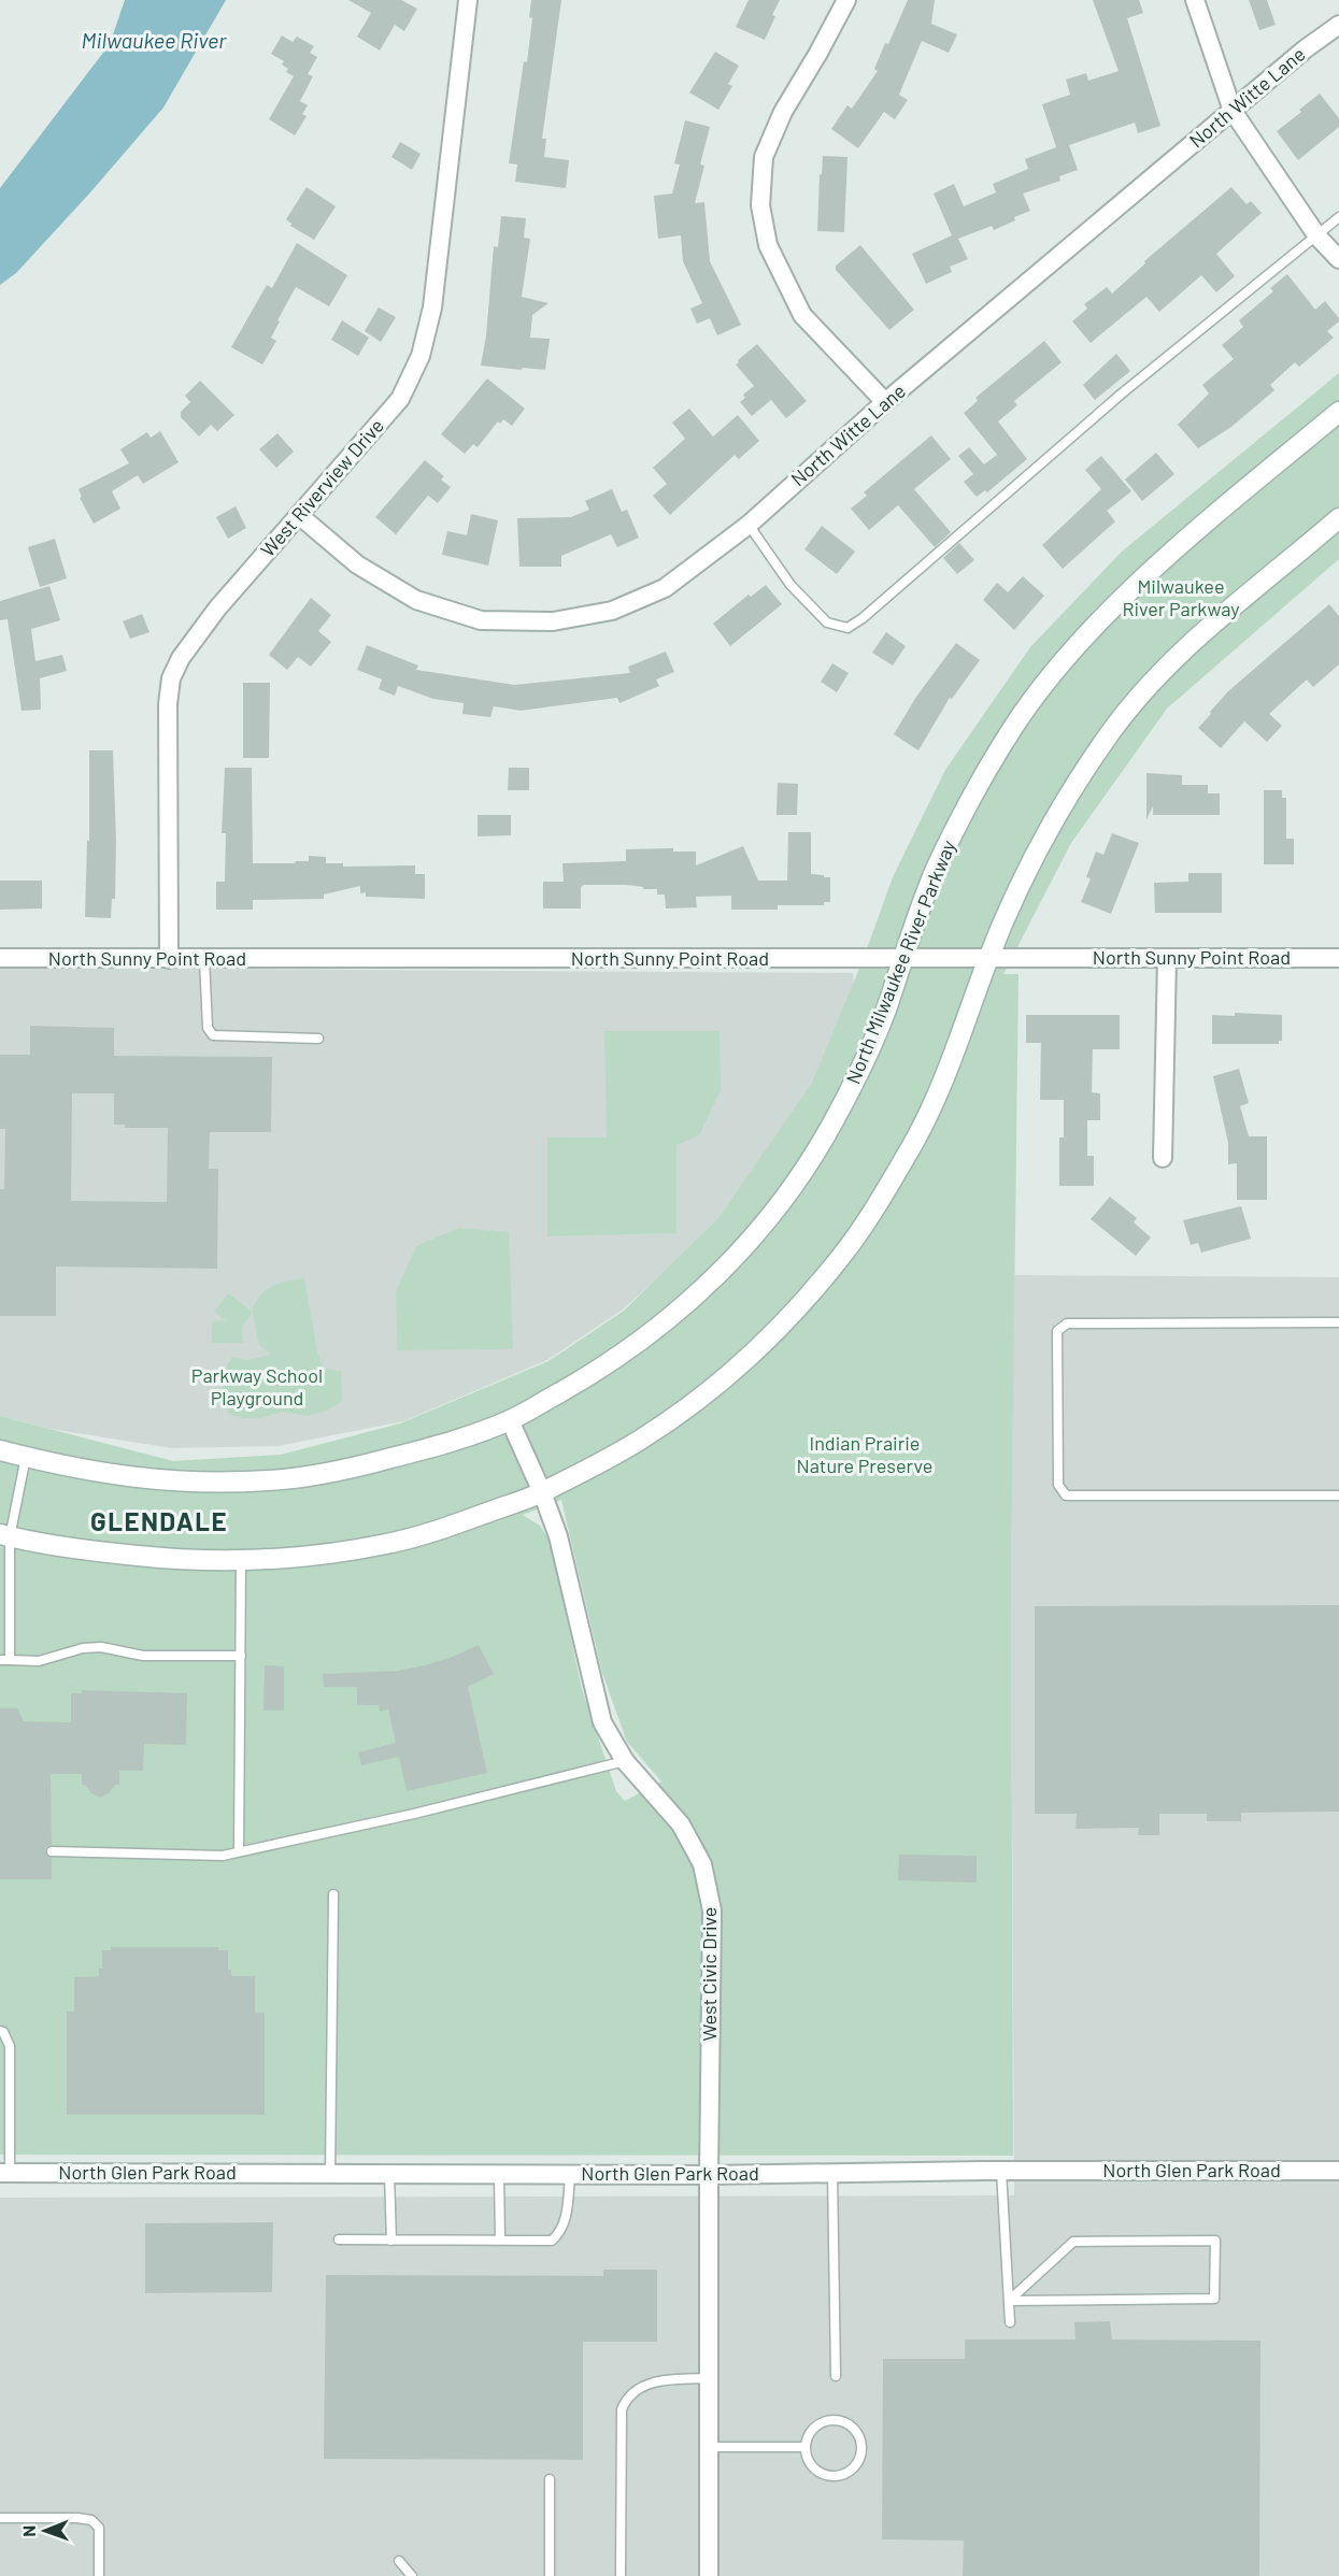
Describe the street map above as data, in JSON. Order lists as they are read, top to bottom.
{
  "streets": {
    "street": [
      "North Witte Lane",
      "West Riverview Drive",
      "North Sunny Point Road",
      "North Milwaukee River Parkway",
      "West Civic Drive",
      "North Glen Park Road"
    ]
  },
  "crossings": [
    ["North Witte Lane", "West Riverview Drive"],
    ["West Riverview Drive", "North Sunny Point Road"],
    ["North Sunny Point Road", "North Milwaukee River Parkway"],
    ["North Milwaukee River Parkway", "West Civic Drive"],
    ["West Civic Drive", "North Glen Park Road"]
  ],
  "districts": ["GLENDALE"],
  "water": ["Milwaukee River"],
  "parks": ["Milwaukee River Parkway", "Parkway School Playground", "Indian Prairie Nature Preserve"],
  "north": "left"
}
